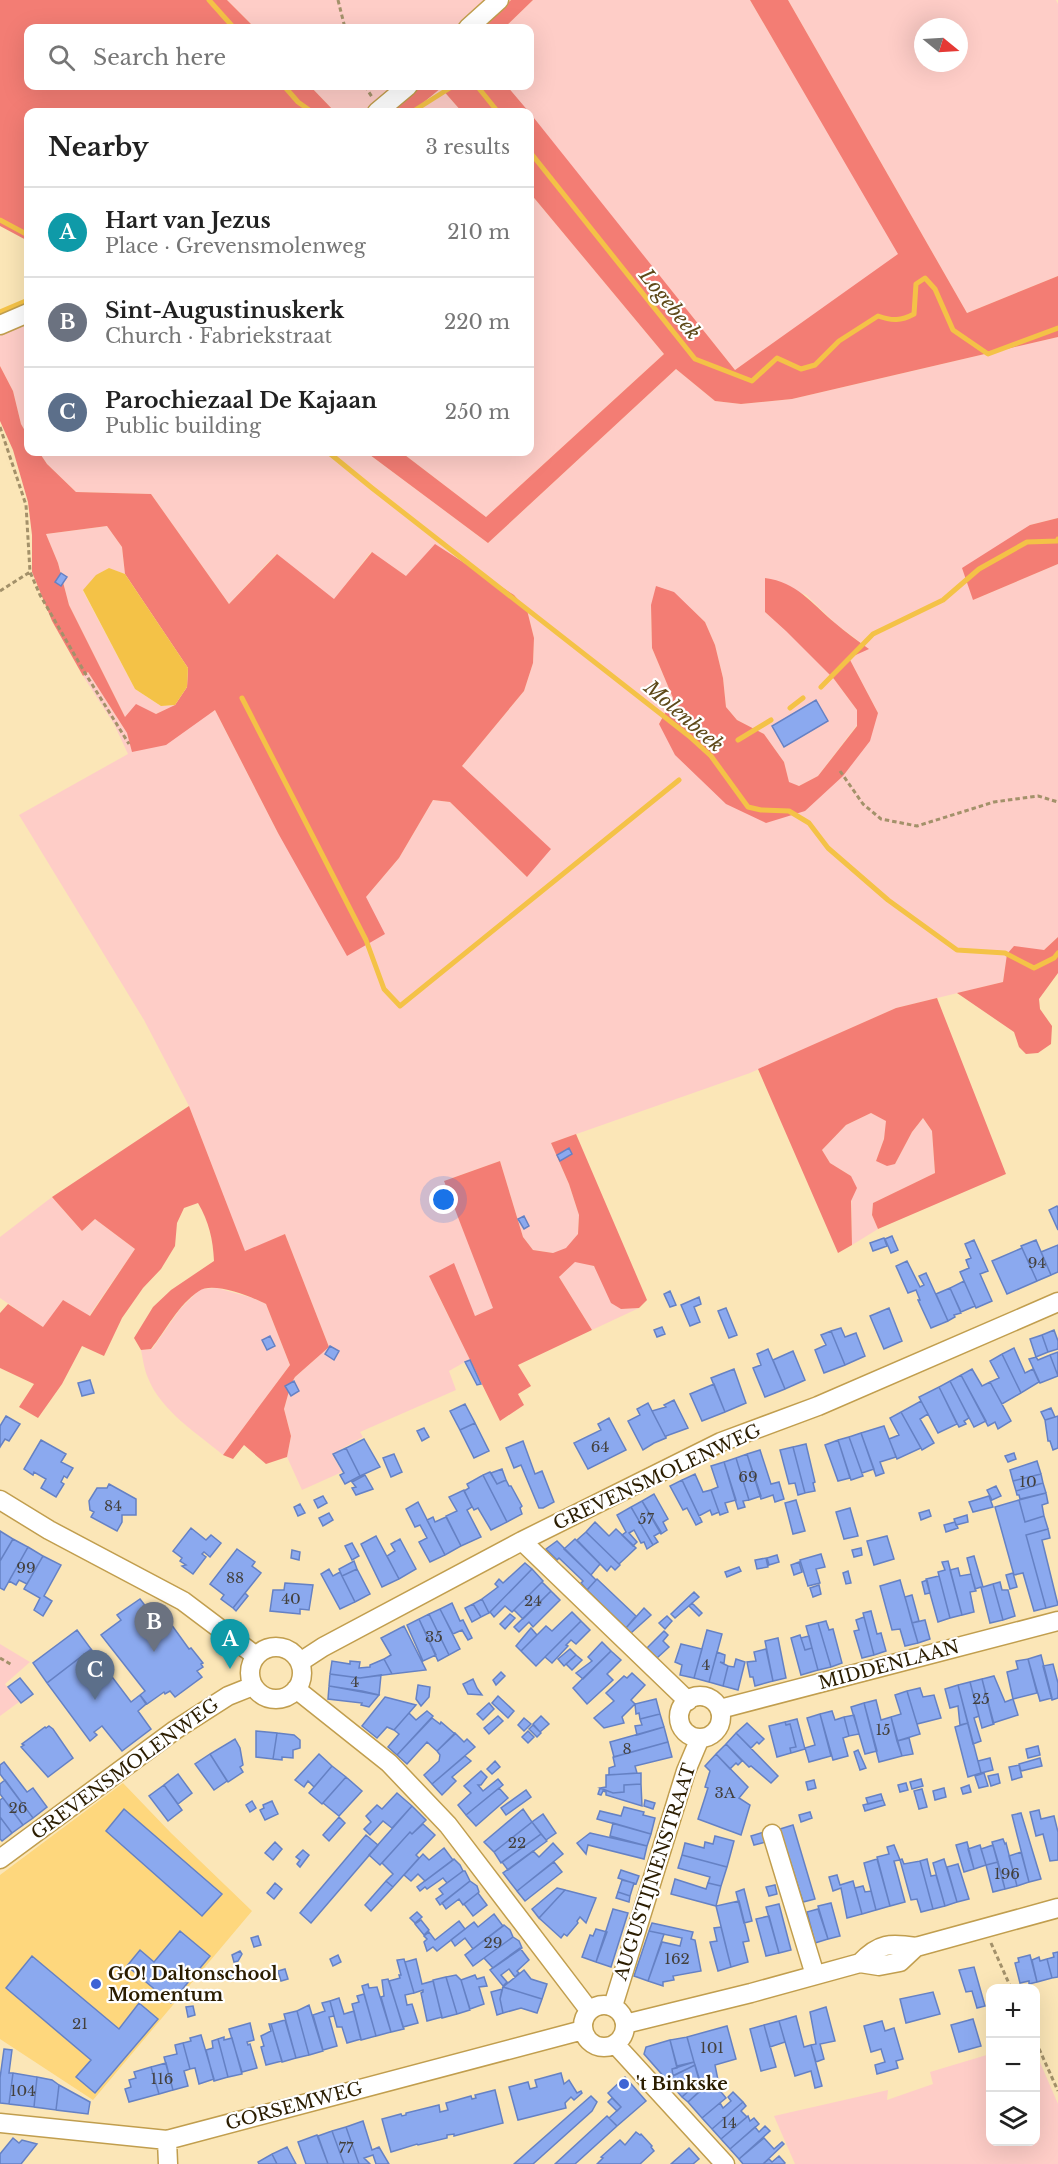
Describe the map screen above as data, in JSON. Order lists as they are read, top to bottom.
{
  "streets": {
    "street": [
      "GREVENSMOLENWEG",
      "MIDDENLAAN",
      "AUGUSTIJNENSTRAAT",
      "GORSEMWEG"
    ]
  },
  "crossings": [
    ["MIDDENLAAN", "AUGUSTIJNENSTRAAT"],
    ["AUGUSTIJNENSTRAAT", "GORSEMWEG"]
  ],
  "water": ["Logebeek", "Molenbeek"],
  "places": ["GO! Daltonschool Momentum", "'t Binkske"],
  "house_numbers": [
    "94",
    "64",
    "69",
    "10",
    "84",
    "57",
    "99",
    "88",
    "40",
    "24",
    "35",
    "4",
    "4",
    "25",
    "15",
    "8",
    "3A",
    "26",
    "22",
    "196",
    "29",
    "162",
    "21",
    "101",
    "116",
    "104",
    "14",
    "77"
  ],
  "north": "right",
  "page": {
    "search": "Search here",
    "heading": ["Nearby", "3 results"],
    "list": [
      {
        "mark": "A",
        "name": "Hart van Jezus",
        "note": "Place · Grevensmolenweg",
        "value": "210 m"
      },
      {
        "mark": "B",
        "name": "Sint-Augustinuskerk",
        "note": "Church · Fabriekstraat",
        "value": "220 m"
      },
      {
        "mark": "C",
        "name": "Parochiezaal De Kajaan",
        "note": "Public building",
        "value": "250 m"
      }
    ],
    "pins": ["B", "A", "C"],
    "map_buttons": ["+", "−"]
  }
}
